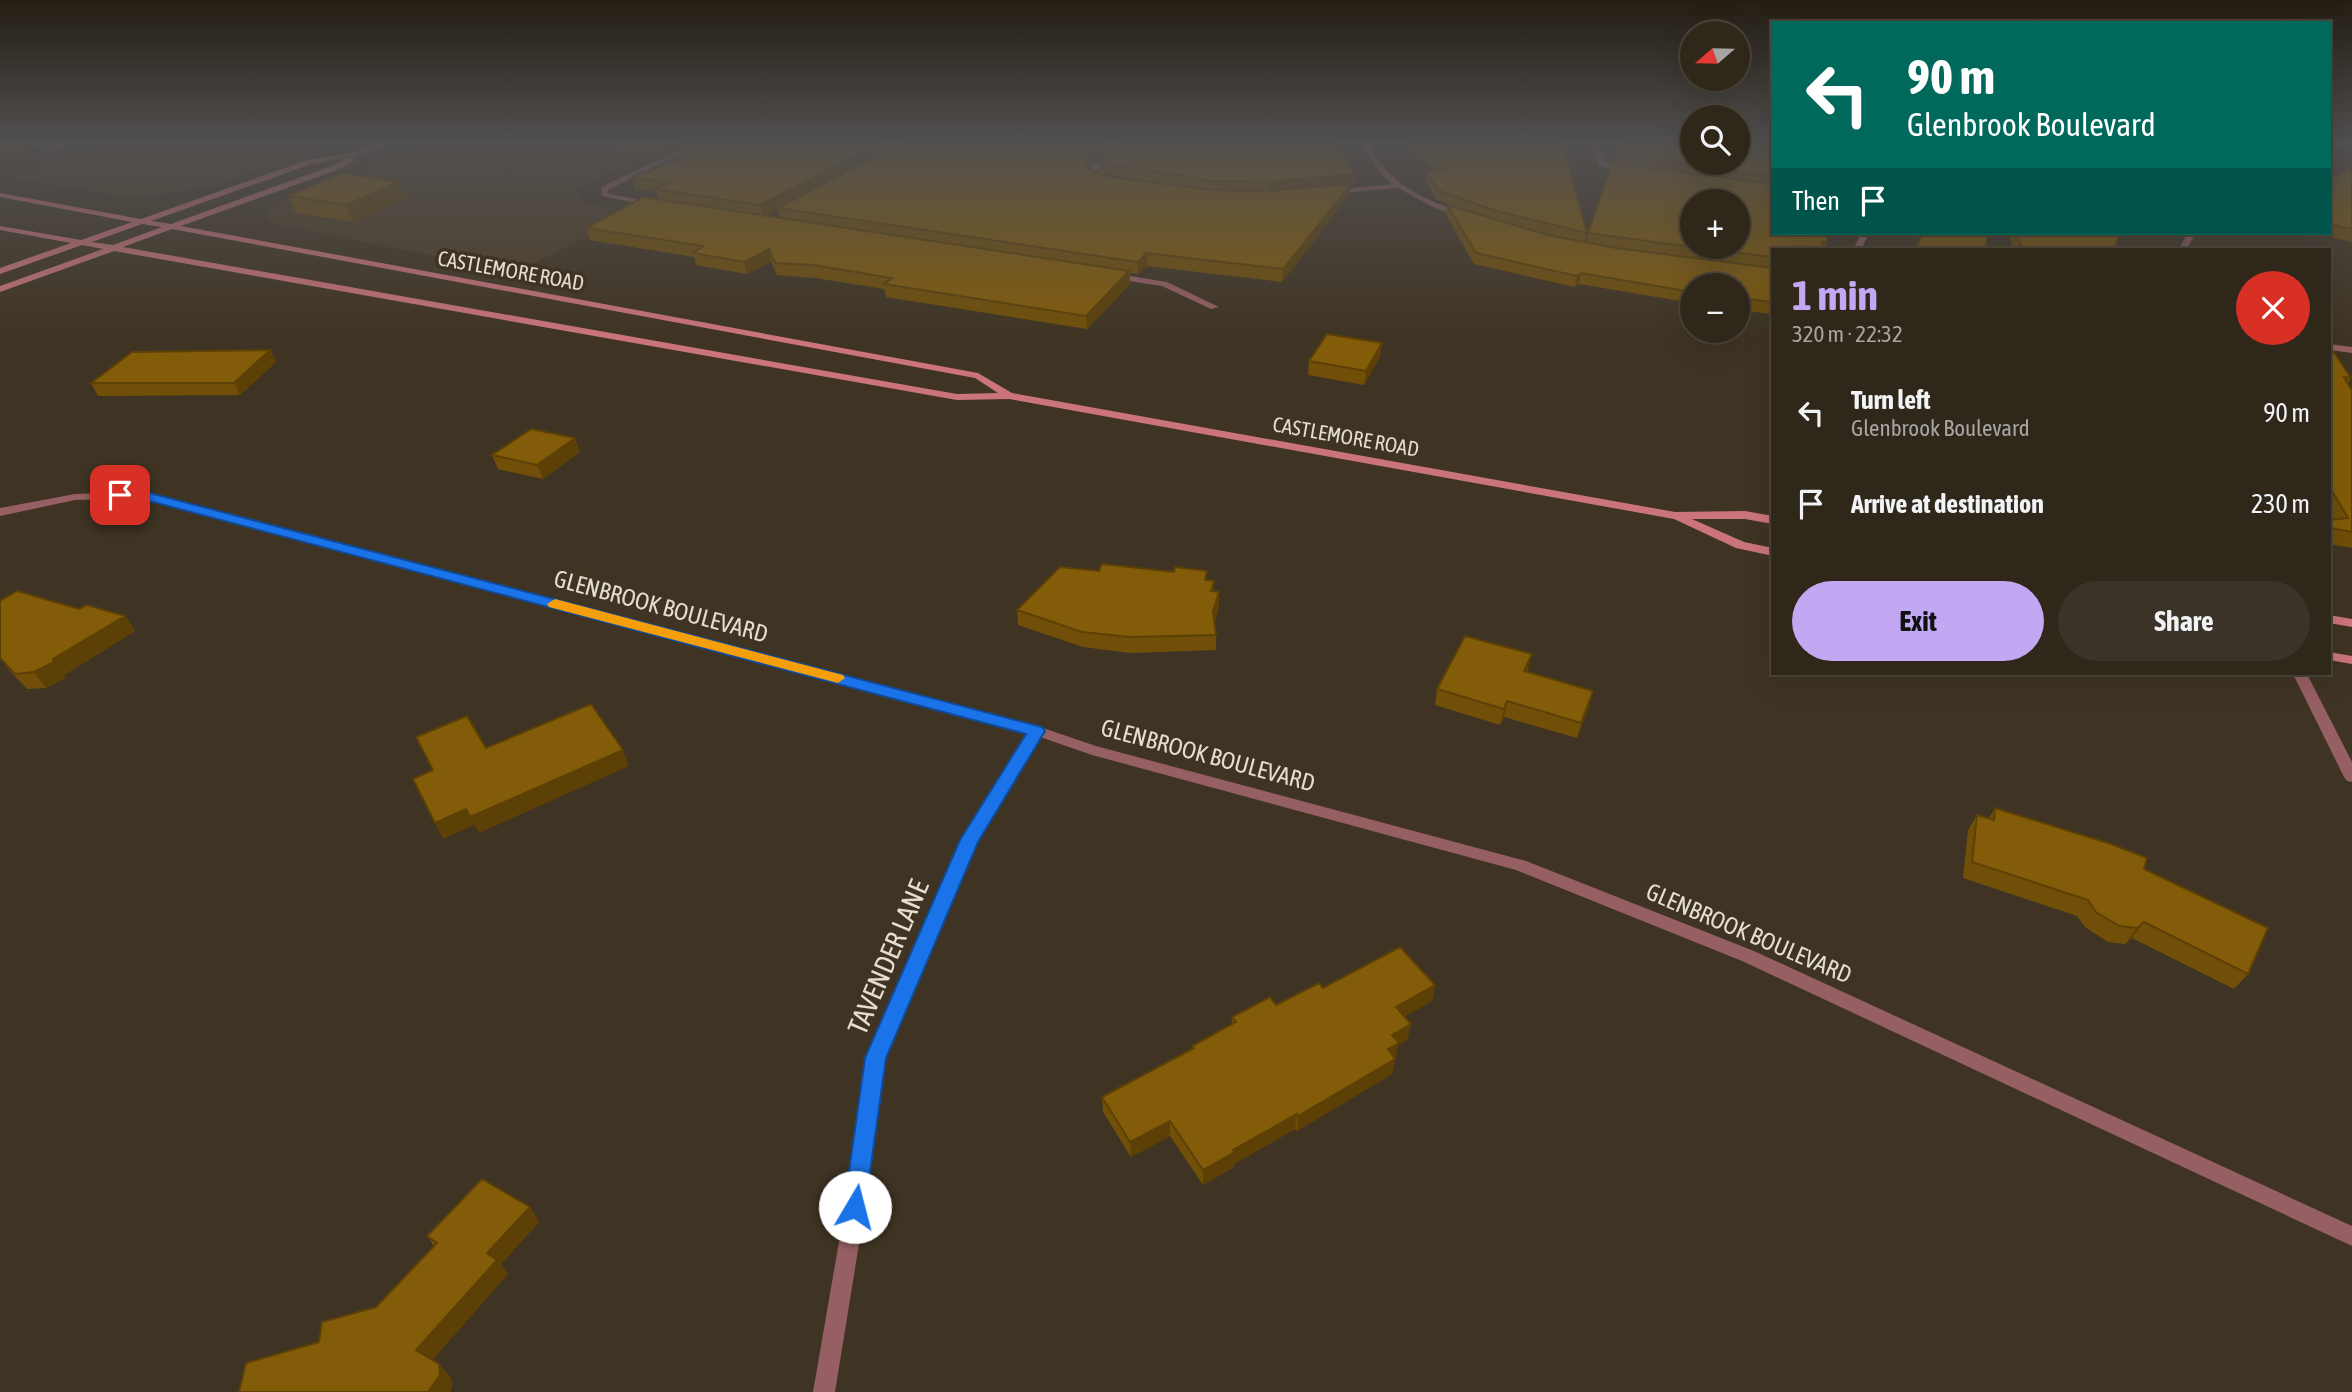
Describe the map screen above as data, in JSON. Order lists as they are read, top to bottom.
{
  "streets": {
    "main road": ["CASTLEMORE ROAD"],
    "street": ["GLENBROOK BOULEVARD", "TAVENDER LANE"]
  },
  "crossings": [
    ["GLENBROOK BOULEVARD", "TAVENDER LANE"]
  ],
  "north": "left",
  "page": {
    "map_buttons": ["+", "−"],
    "turn": ["90 m", "Glenbrook Boulevard"],
    "then": "Then",
    "heading": ["1 min", "320 m · 22:32"],
    "list": [
      {
        "name": "Turn left",
        "note": "Glenbrook Boulevard",
        "value": "90 m"
      },
      {
        "name": "Arrive at destination",
        "value": "230 m"
      }
    ],
    "buttons": ["Exit", "Share"]
  }
}
